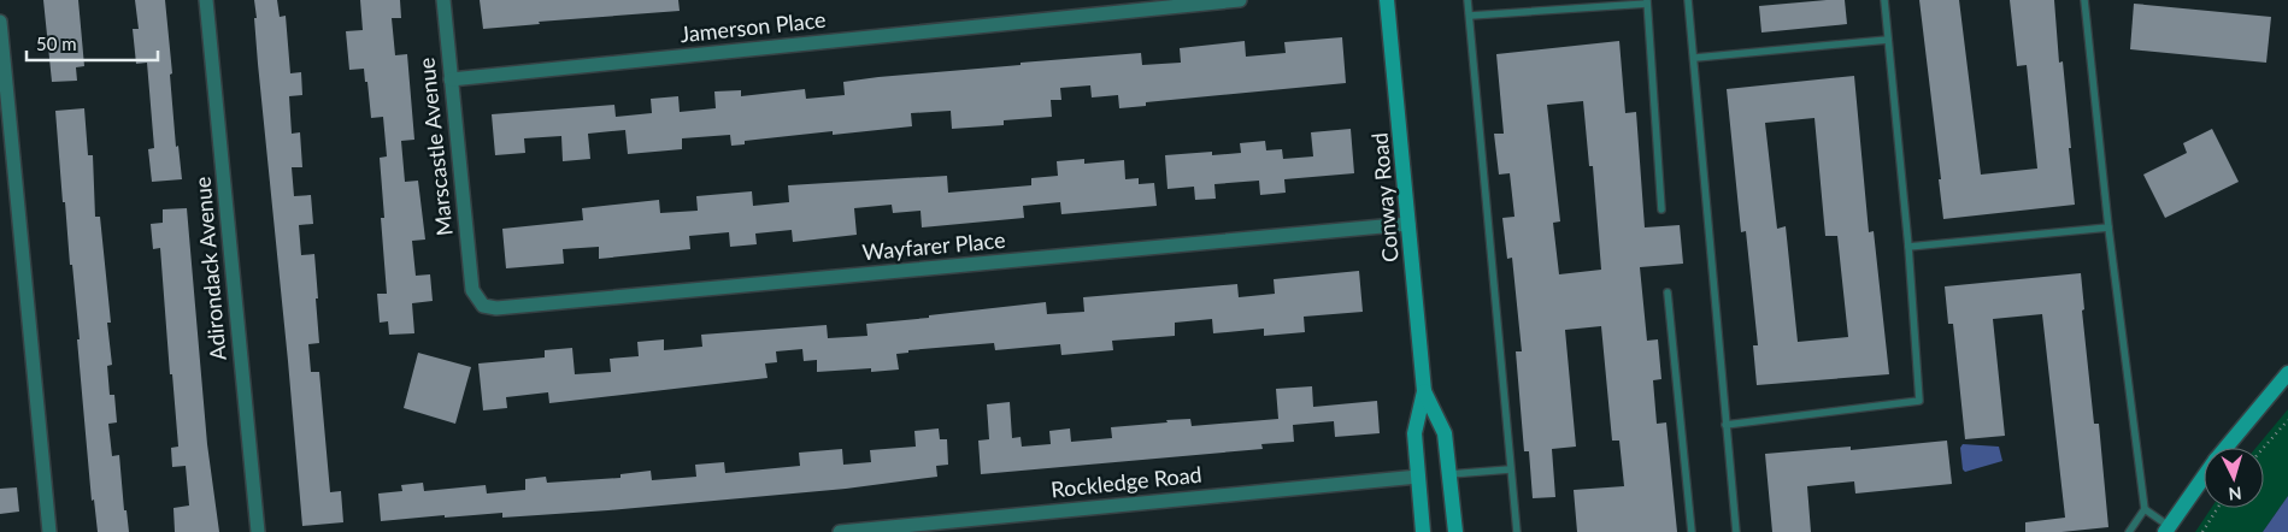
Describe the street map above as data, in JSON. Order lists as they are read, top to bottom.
{
  "streets": {
    "main road": ["Conway Road"],
    "street": [
      "Jamerson Place",
      "Marscastle Avenue",
      "Wayfarer Place",
      "Adirondack Avenue",
      "Rockledge Road"
    ]
  },
  "crossings": [
    ["Jamerson Place", "Marscastle Avenue"],
    ["Marscastle Avenue", "Wayfarer Place"],
    ["Conway Road", "Wayfarer Place"],
    ["Conway Road", "Rockledge Road"]
  ],
  "scale_bar": "50 m",
  "north": "bottom"
}
